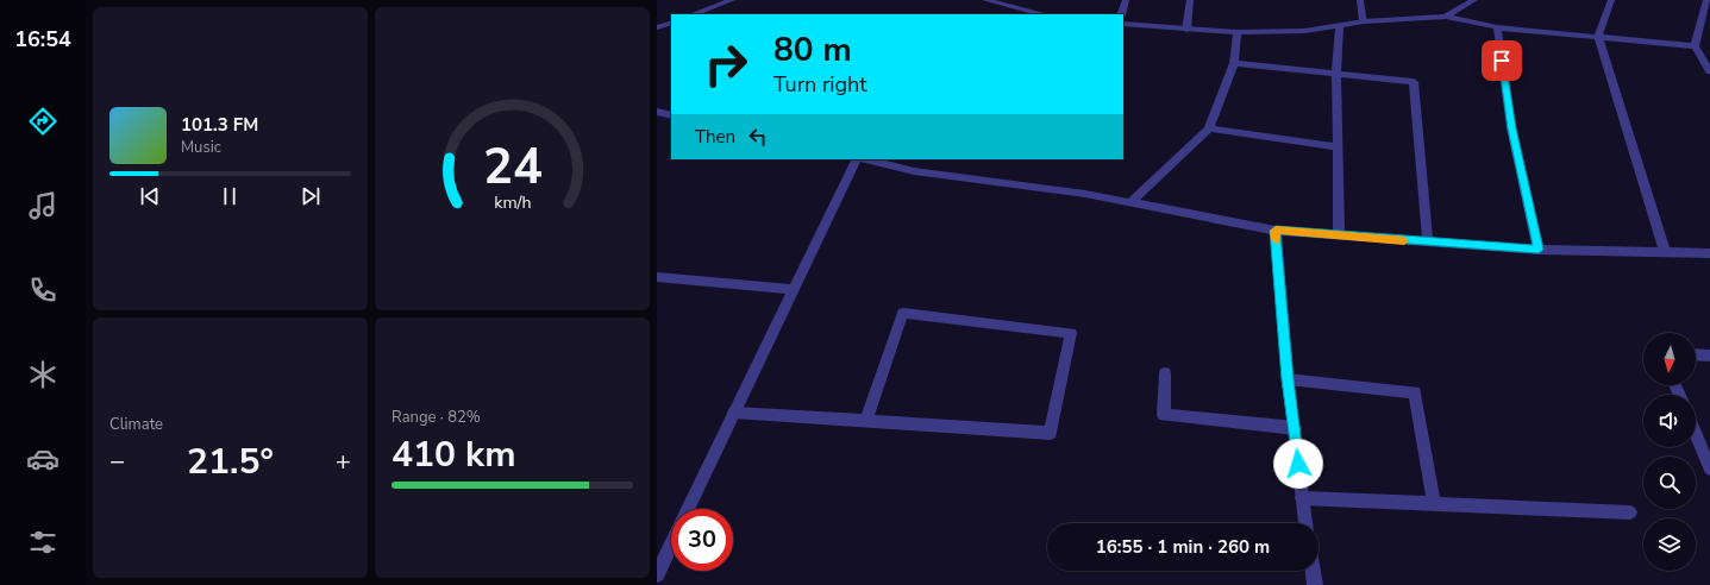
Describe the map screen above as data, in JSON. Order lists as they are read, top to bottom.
{
  "north": "bottom",
  "page": {
    "tabs": "16:54",
    "turn": ["80 m", "Turn right"],
    "song": ["101.3 FM", "Music"],
    "then": "Then",
    "tile": [
      "Climate",
      ["Range · 82%", "410 km"]
    ],
    "heat": ["−", "21.5°", "+"],
    "limit": "30",
    "trip": "16:55 · 1 min · 260 m",
    "gauge": ["24", "km/h"]
  }
}
